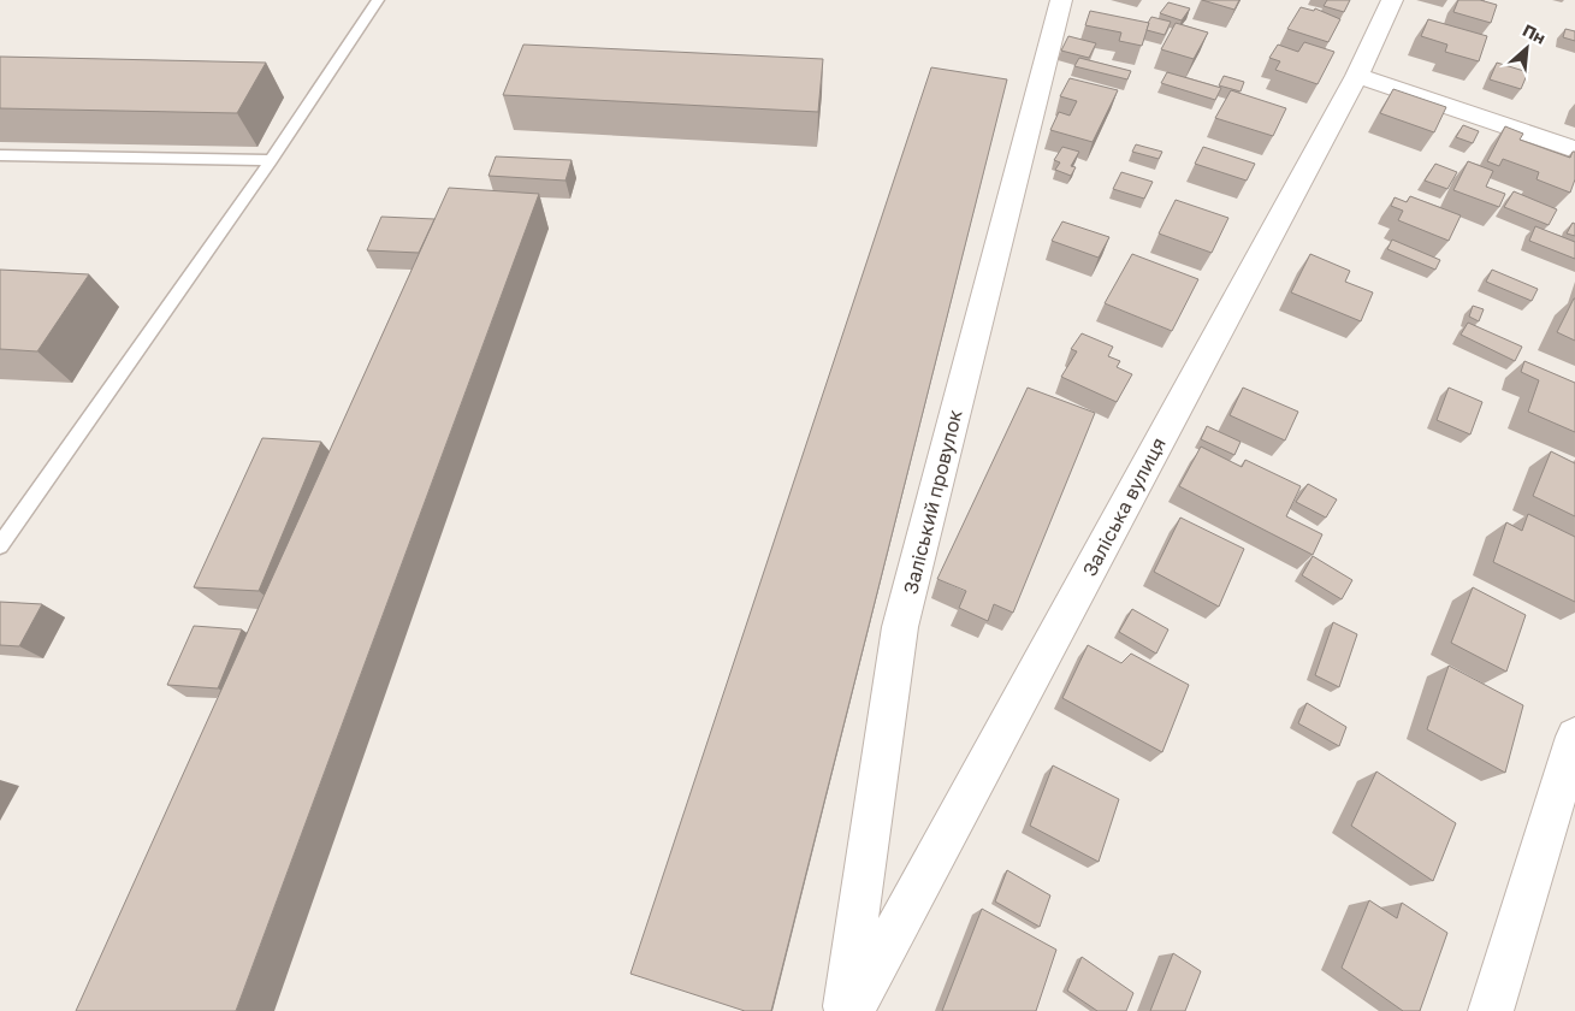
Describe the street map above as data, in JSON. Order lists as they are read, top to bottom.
{
  "streets": {
    "street": ["Заліський провулок", "Заліська вулиця"]
  },
  "north": "top right"
}
